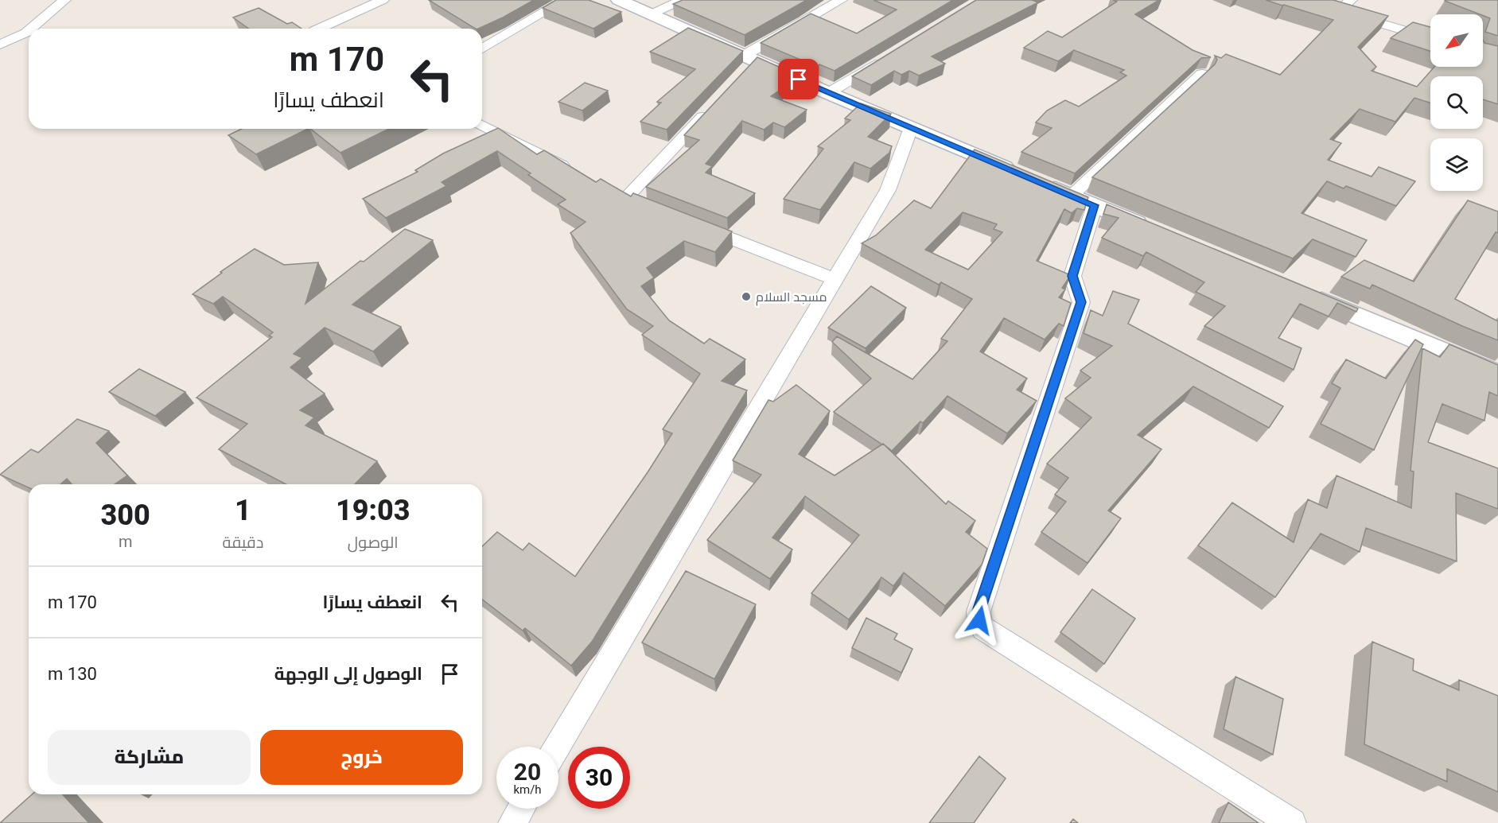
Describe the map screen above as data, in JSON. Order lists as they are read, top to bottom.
{
  "places": ["مسجد السلام"],
  "north": "bottom left",
  "page": {
    "turn": ["170 m", "انعطف يسارًا"],
    "eta": [
      "19:03",
      "الوصول",
      "1",
      "دقيقة",
      "300",
      "m"
    ],
    "list": [
      {
        "name": "انعطف يسارًا",
        "value": "170 m"
      },
      {
        "name": "الوصول إلى الوجهة",
        "value": "130 m"
      }
    ],
    "buttons": ["خروج", "مشاركة"],
    "speed": "20 km/h",
    "limit": "30"
  }
}
